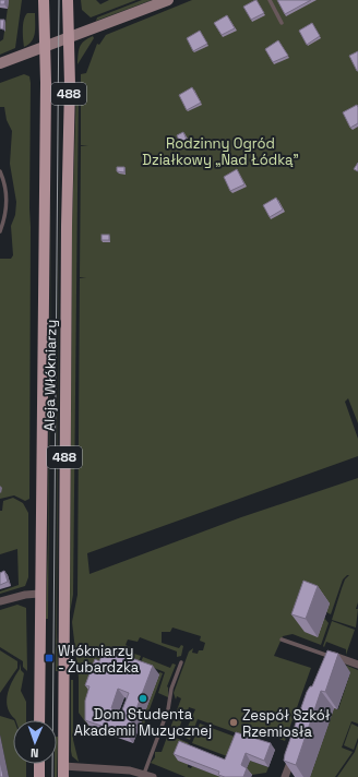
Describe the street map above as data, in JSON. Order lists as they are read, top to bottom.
{
  "streets": {
    "main road": ["488", "Aleja Włókniarzy"]
  },
  "parks": ["Rodzinny Ogród Działkowy „Nad Łódką”"],
  "places": {
    "transit": ["Włókniarzy - Żubardzka"],
    "other": ["Dom Studenta Akademii Muzycznej", "Zespół Szkół Rzemiosła"]
  },
  "north": "bottom"
}
